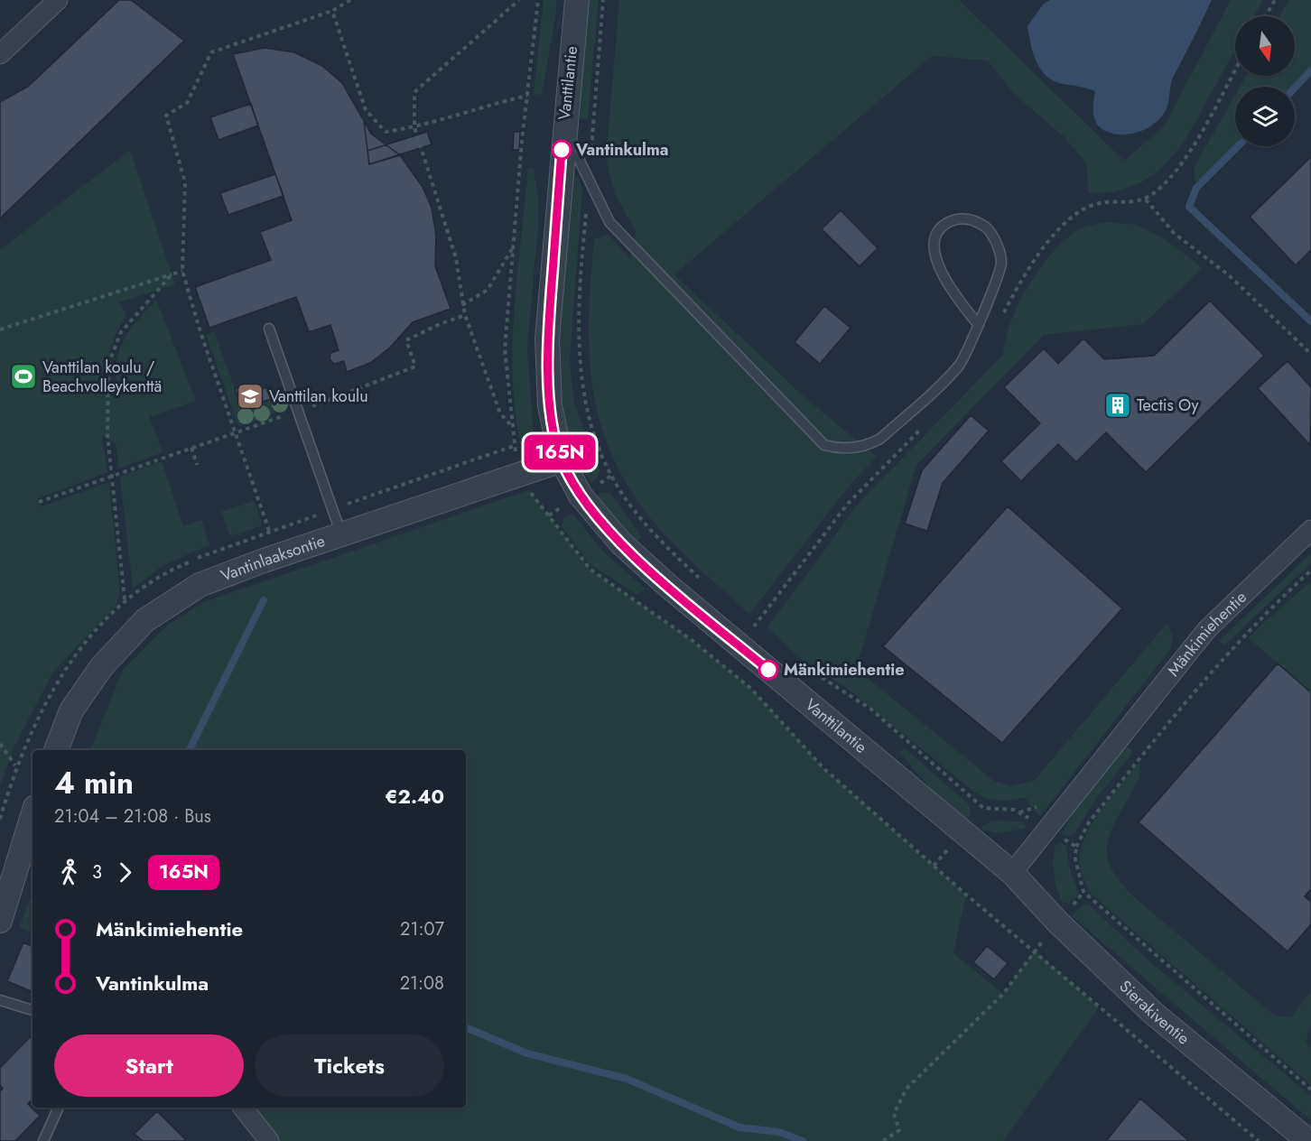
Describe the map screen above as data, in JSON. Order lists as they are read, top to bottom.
{
  "streets": {
    "street": [
      "Vanttilantie",
      "Vantinlaaksontie",
      "Mänkimiehentie",
      "Sierakiventie"
    ]
  },
  "crossings": [
    ["Vanttilantie", "Vantinlaaksontie"],
    ["Vanttilantie", "Mänkimiehentie"],
    ["Vanttilantie", "Sierakiventie"],
    ["Mänkimiehentie", "Sierakiventie"]
  ],
  "places": {
    "other": ["Vantinkulma", "Mänkimiehentie"],
    "sports": ["Vanttilan koulu / Beachvolleykenttä"],
    "school or university": ["Vanttilan koulu"],
    "building": ["Tectis Oy"]
  },
  "lines": ["bus line 165N"],
  "north": "bottom",
  "page": {
    "on_map": "165N",
    "heading": ["4 min", "21:04 – 21:08 · Bus", "€2.40"],
    "legs": ["3", "165N"],
    "list": [
      {
        "name": "Mänkimiehentie",
        "value": "21:07"
      },
      {
        "name": "Vantinkulma",
        "value": "21:08"
      }
    ],
    "buttons": ["Start", "Tickets"]
  }
}
